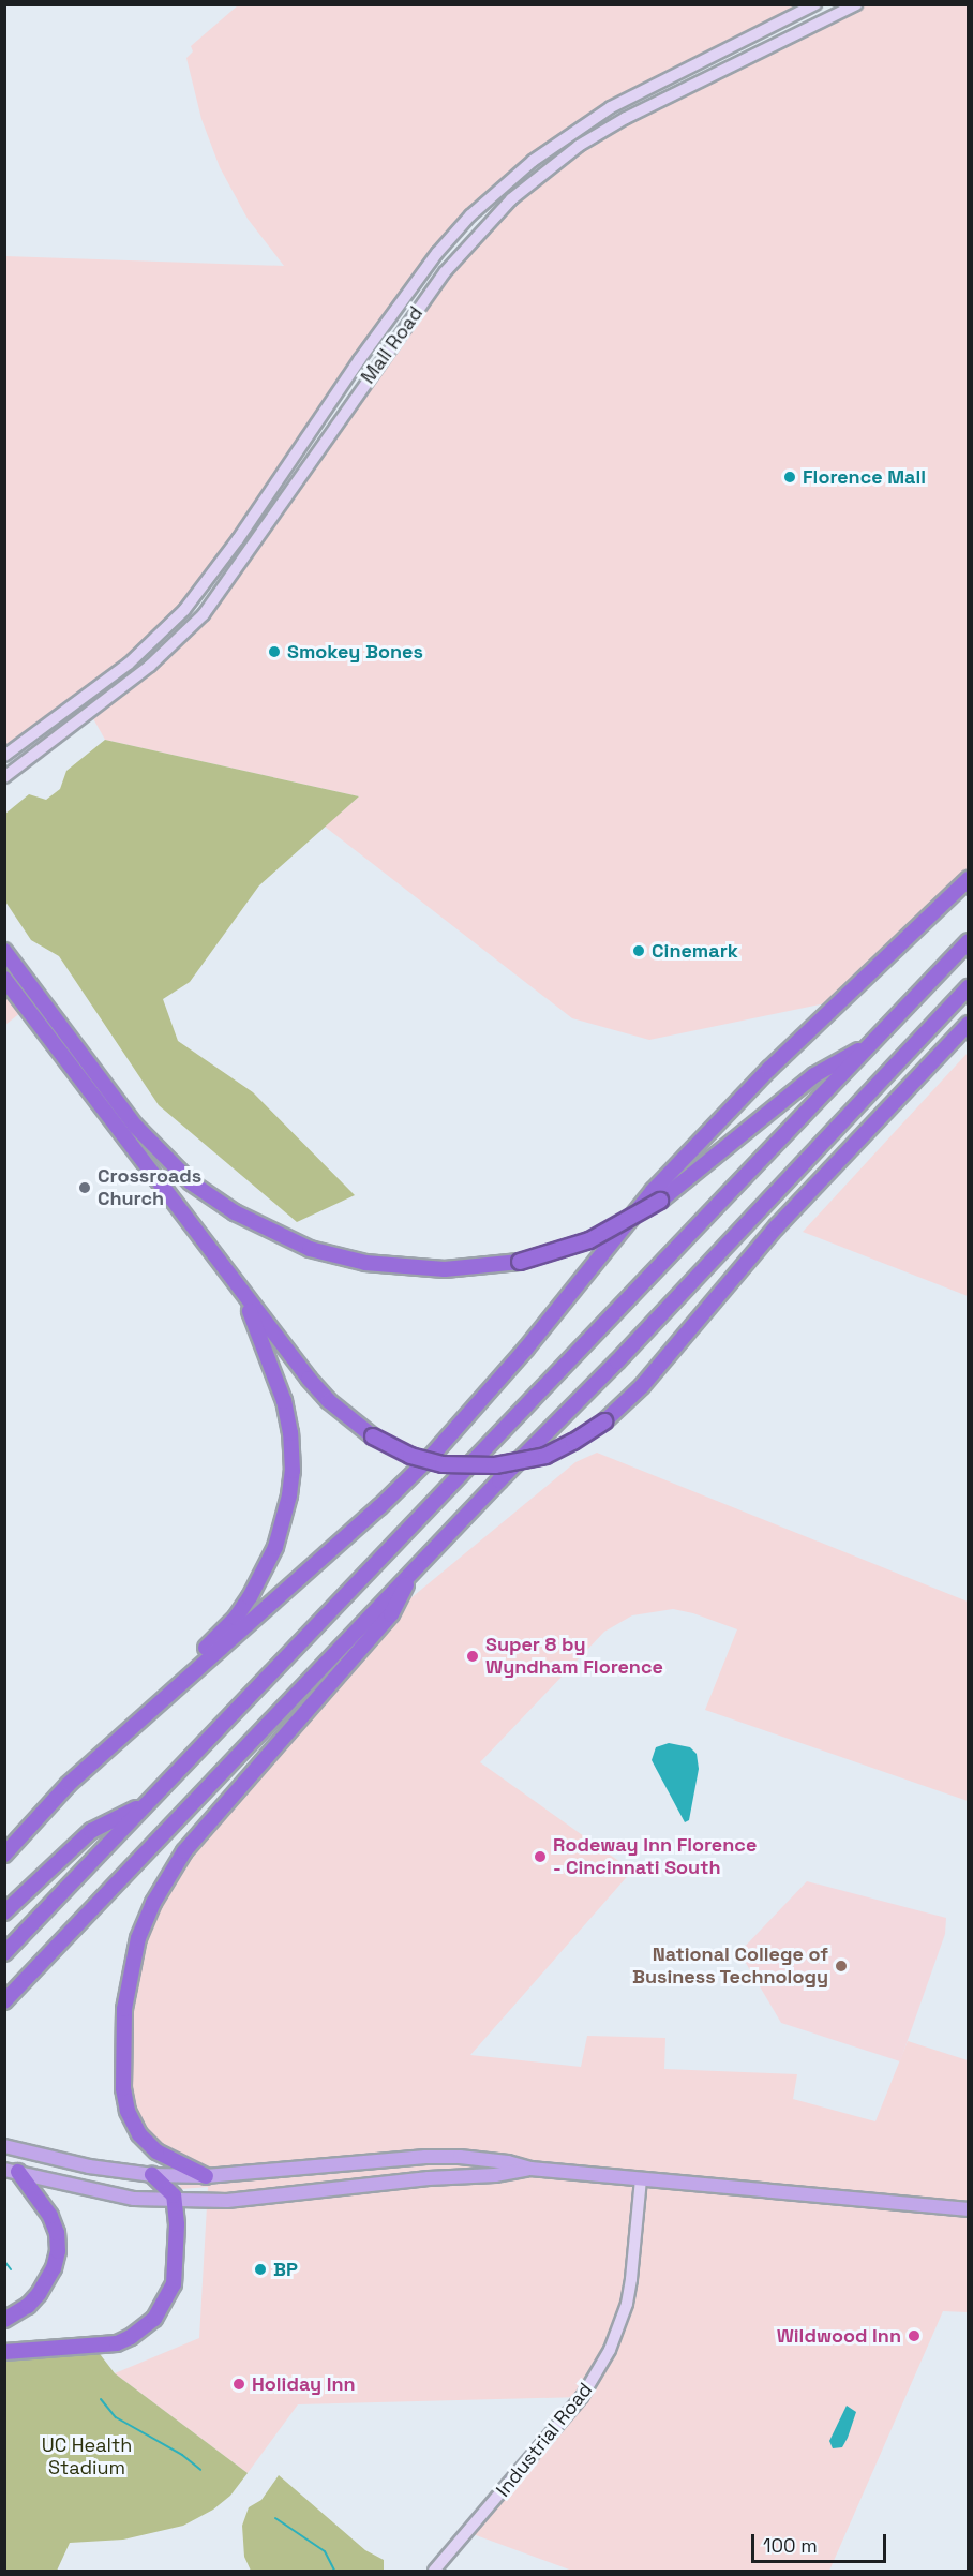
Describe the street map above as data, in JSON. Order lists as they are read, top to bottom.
{
  "streets": {
    "main road": ["Mall Road", "Industrial Road"]
  },
  "parks": ["UC Health Stadium"],
  "places": [
    "Florence Mall",
    "Smokey Bones",
    "Cinemark",
    "Crossroads Church",
    "Super 8 by Wyndham Florence",
    "Rodeway Inn Florence - Cincinnati South",
    "National College of Business Technology",
    "BP",
    "Wildwood Inn",
    "Holiday Inn"
  ],
  "scale_bar": "100 m"
}
